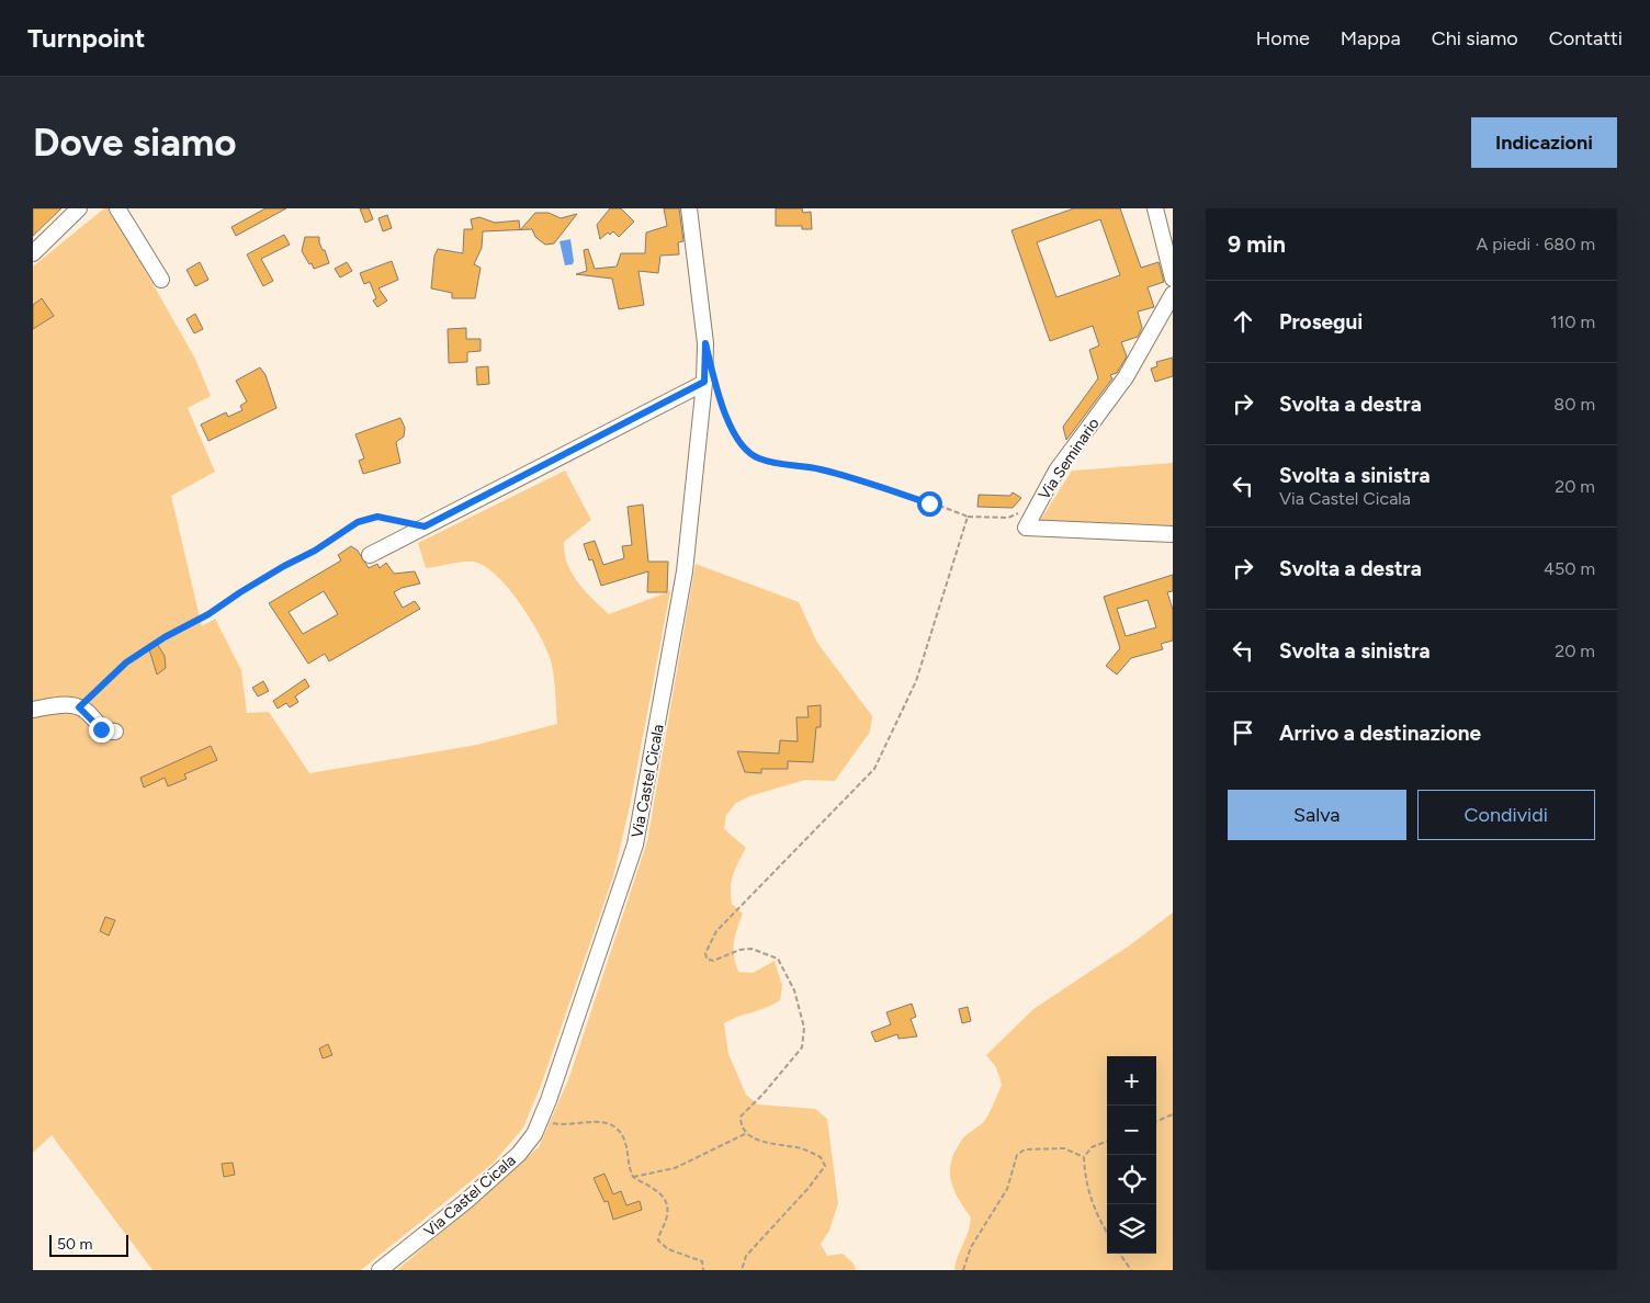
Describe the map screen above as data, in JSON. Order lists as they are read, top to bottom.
{
  "streets": {
    "street": ["Via Seminario", "Via Castel Cicala"]
  },
  "scale_bar": "50 m",
  "page": {
    "header": "Turnpoint",
    "nav": [
      "Home",
      "Mappa",
      "Chi siamo",
      "Contatti"
    ],
    "buttons": [
      "Indicazioni",
      ["Salva", "Condividi"]
    ],
    "title": "Dove siamo",
    "heading": ["9 min", "A piedi · 680 m"],
    "list": [
      ["Prosegui", "110 m"],
      ["Svolta a destra", "80 m"],
      ["Svolta a sinistra", "Via Castel Cicala", "20 m"],
      ["Svolta a destra", "450 m"],
      ["Svolta a sinistra", "20 m"],
      "Arrivo a destinazione"
    ],
    "map_buttons": ["+", "−"],
    "scale": "50 m"
  }
}
